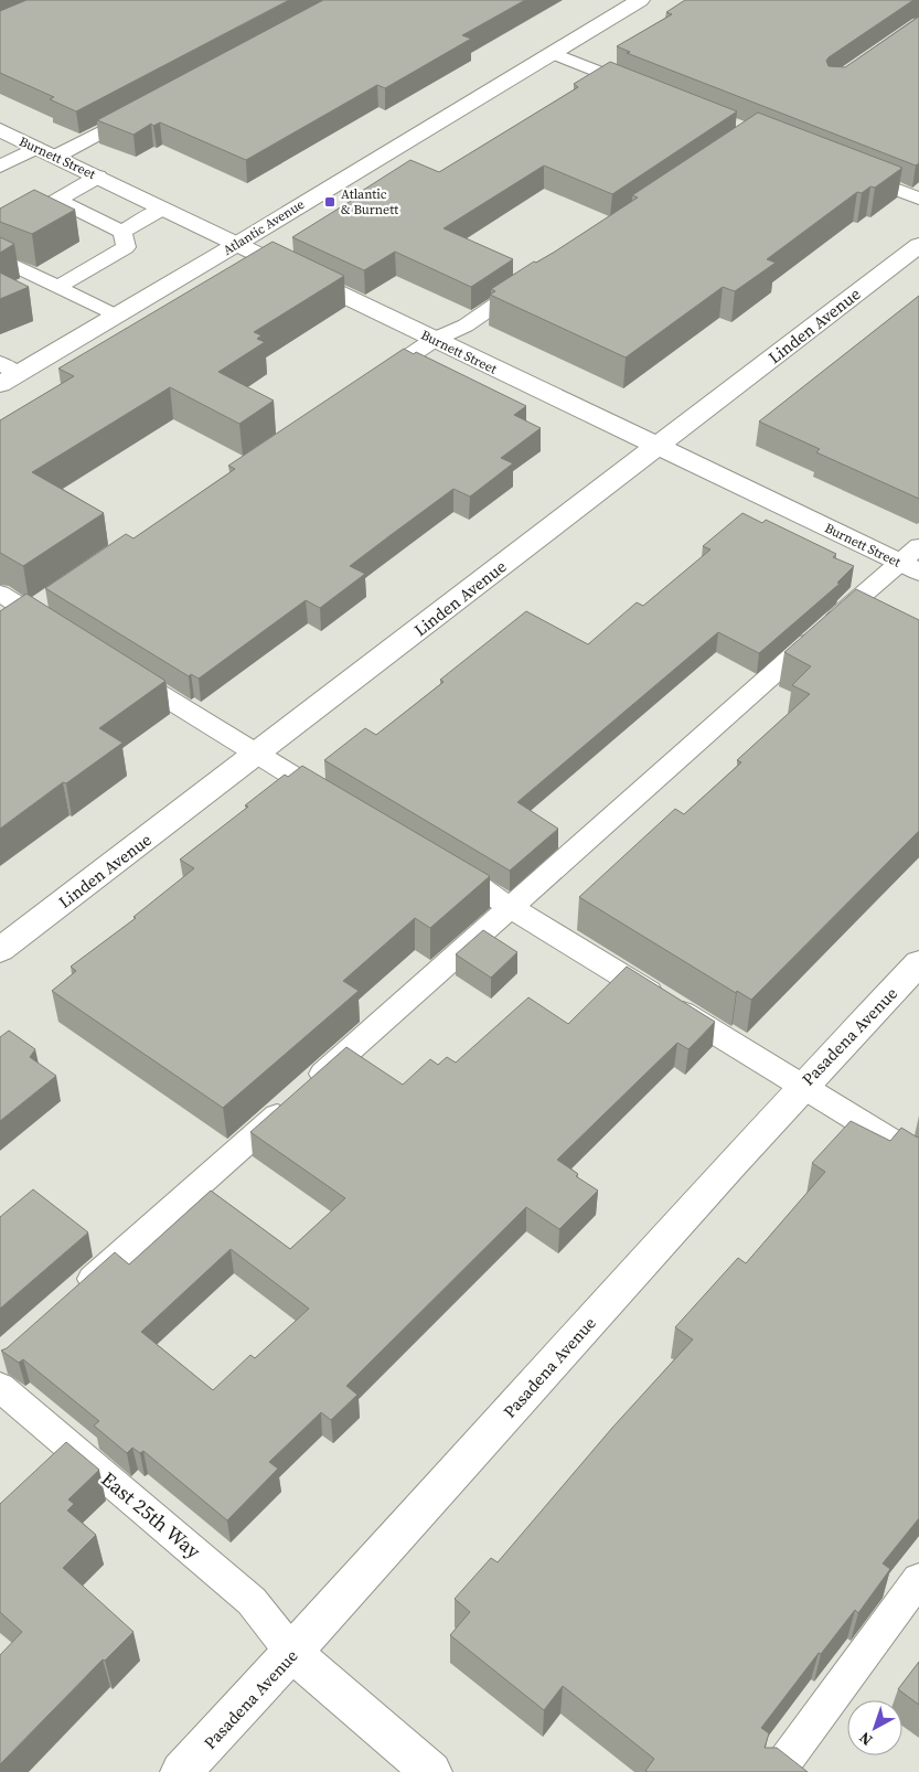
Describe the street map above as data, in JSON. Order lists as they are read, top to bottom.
{
  "streets": {
    "street": [
      "Burnett Street",
      "Atlantic Avenue",
      "Linden Avenue",
      "Pasadena Avenue"
    ],
    "lane": ["East 25th Way"]
  },
  "crossings": [
    ["Burnett Street", "Atlantic Avenue"],
    ["Burnett Street", "Linden Avenue"],
    ["Pasadena Avenue", "East 25th Way"]
  ],
  "places": {
    "transit": ["Atlantic & Burnett"]
  },
  "north": "bottom left"
}
